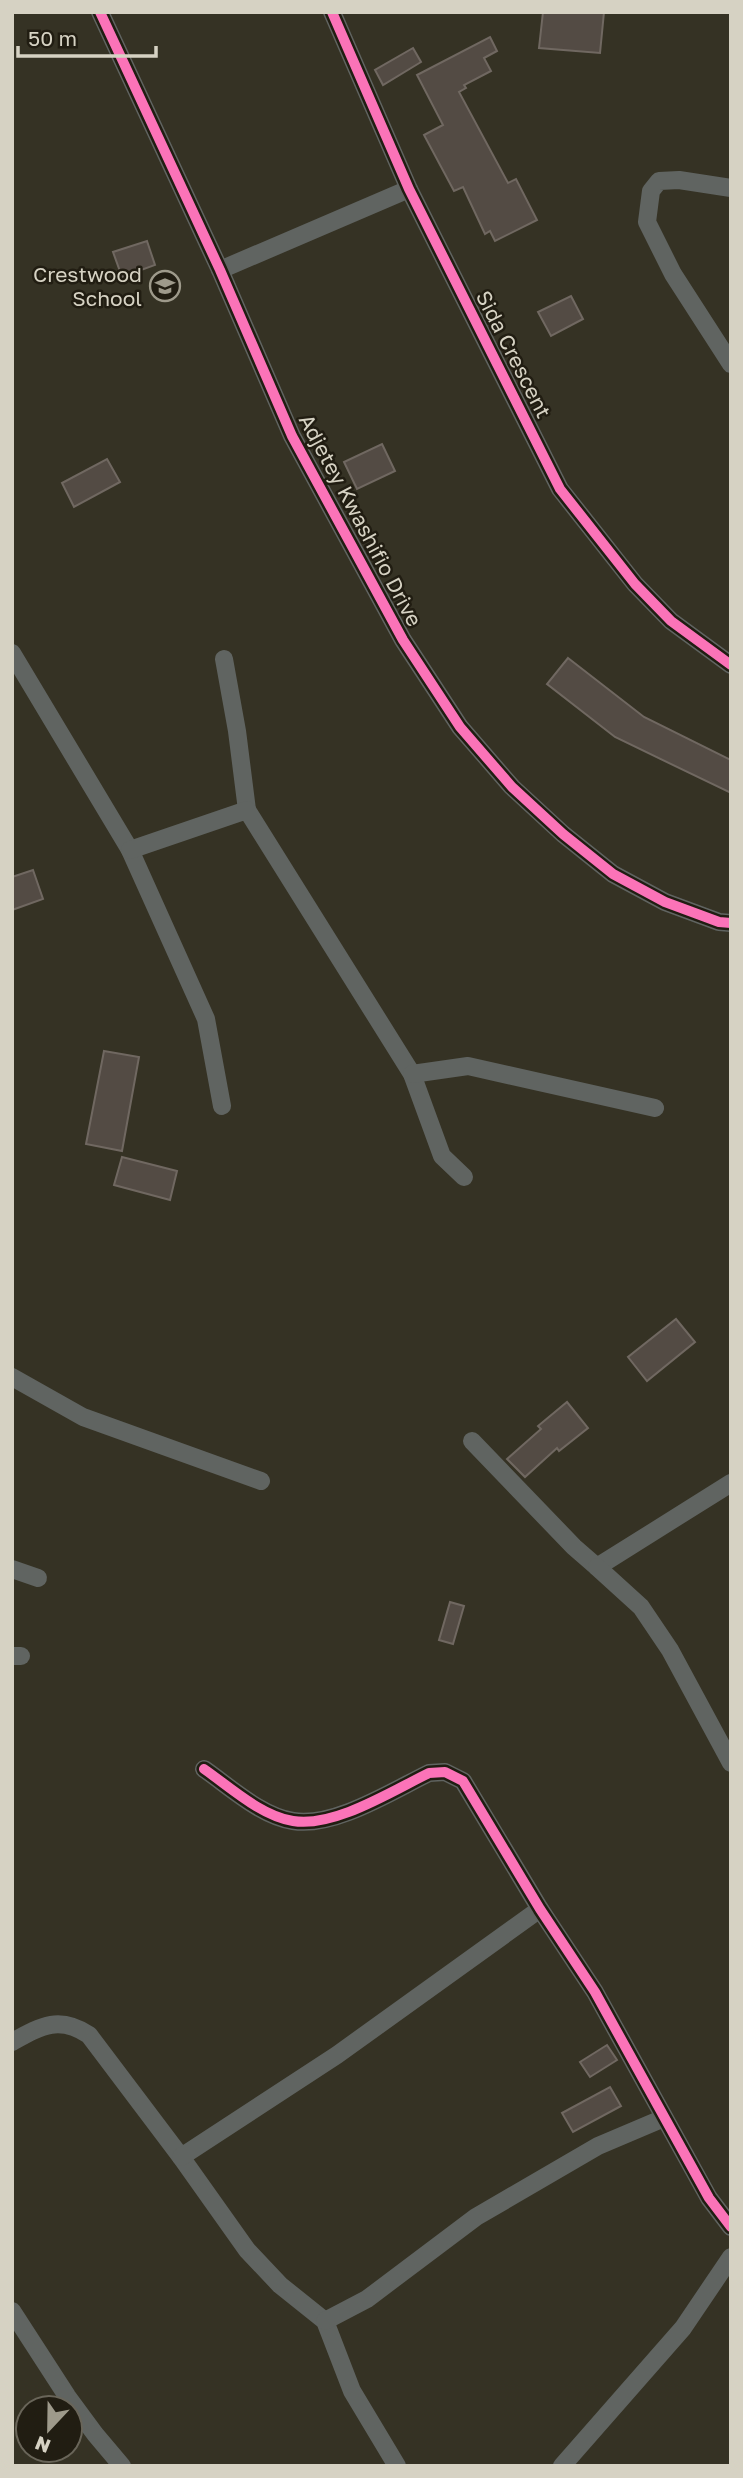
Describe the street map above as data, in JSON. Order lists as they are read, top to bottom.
{
  "streets": {
    "street": ["Sida Crescent", "Adjetey Kwashifio Drive"]
  },
  "places": {
    "school or university": ["Crestwood School"]
  },
  "scale_bar": "50 m",
  "north": "bottom"
}
